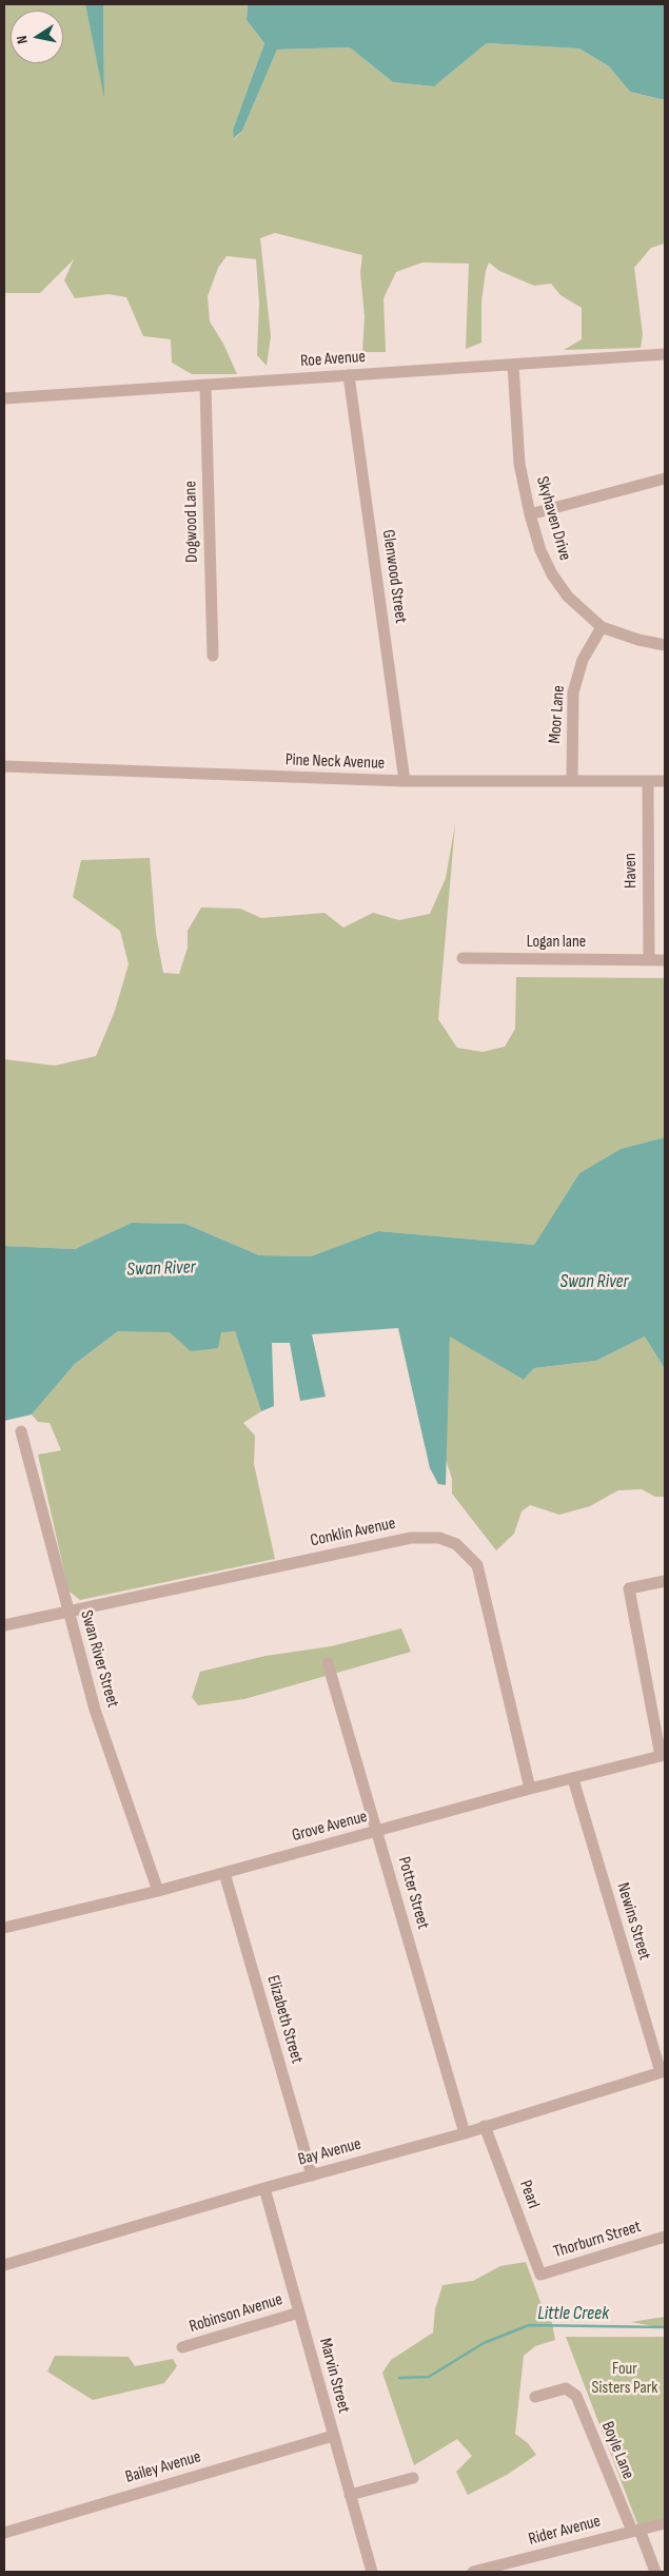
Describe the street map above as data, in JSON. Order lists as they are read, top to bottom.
{
  "streets": {
    "street": [
      "Roe Avenue",
      "Skyhaven Drive",
      "Dogwood Lane",
      "Glenwood Street",
      "Moor Lane",
      "Pine Neck Avenue",
      "Haven",
      "Logan lane",
      "Conklin Avenue",
      "Swan River Street",
      "Grove Avenue",
      "Potter Street",
      "Newins Street",
      "Elizabeth Street",
      "Bay Avenue",
      "Pearl",
      "Thorburn Street",
      "Robinson Avenue",
      "Marvin Street",
      "Boyle Lane",
      "Bailey Avenue",
      "Rider Avenue"
    ]
  },
  "crossings": [
    ["Roe Avenue", "Skyhaven Drive"],
    ["Roe Avenue", "Dogwood Lane"],
    ["Roe Avenue", "Glenwood Street"],
    ["Skyhaven Drive", "Moor Lane"],
    ["Glenwood Street", "Pine Neck Avenue"],
    ["Moor Lane", "Pine Neck Avenue"],
    ["Pine Neck Avenue", "Haven"],
    ["Haven", "Logan lane"],
    ["Conklin Avenue", "Swan River Street"],
    ["Conklin Avenue", "Grove Avenue"],
    ["Swan River Street", "Grove Avenue"],
    ["Grove Avenue", "Potter Street"],
    ["Grove Avenue", "Newins Street"],
    ["Grove Avenue", "Elizabeth Street"],
    ["Potter Street", "Bay Avenue"],
    ["Newins Street", "Bay Avenue"],
    ["Elizabeth Street", "Bay Avenue"],
    ["Bay Avenue", "Pearl"],
    ["Bay Avenue", "Marvin Street"],
    ["Pearl", "Thorburn Street"],
    ["Robinson Avenue", "Marvin Street"],
    ["Marvin Street", "Bailey Avenue"],
    ["Boyle Lane", "Rider Avenue"]
  ],
  "water": ["Swan River", "Little Creek"],
  "parks": ["Four Sisters Park"],
  "north": "left"
}
